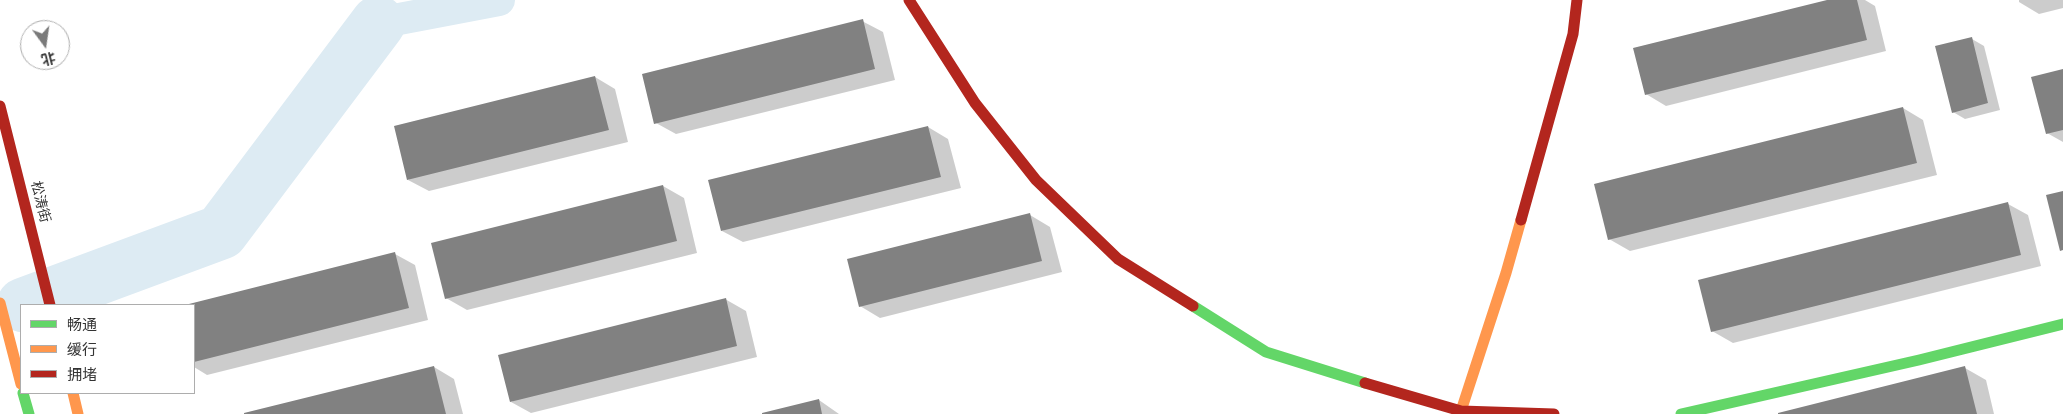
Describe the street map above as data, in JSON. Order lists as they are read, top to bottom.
{
  "streets": {
    "street": ["松涛街"]
  },
  "legend": ["畅通", "缓行", "拥堵"],
  "north": "bottom"
}
